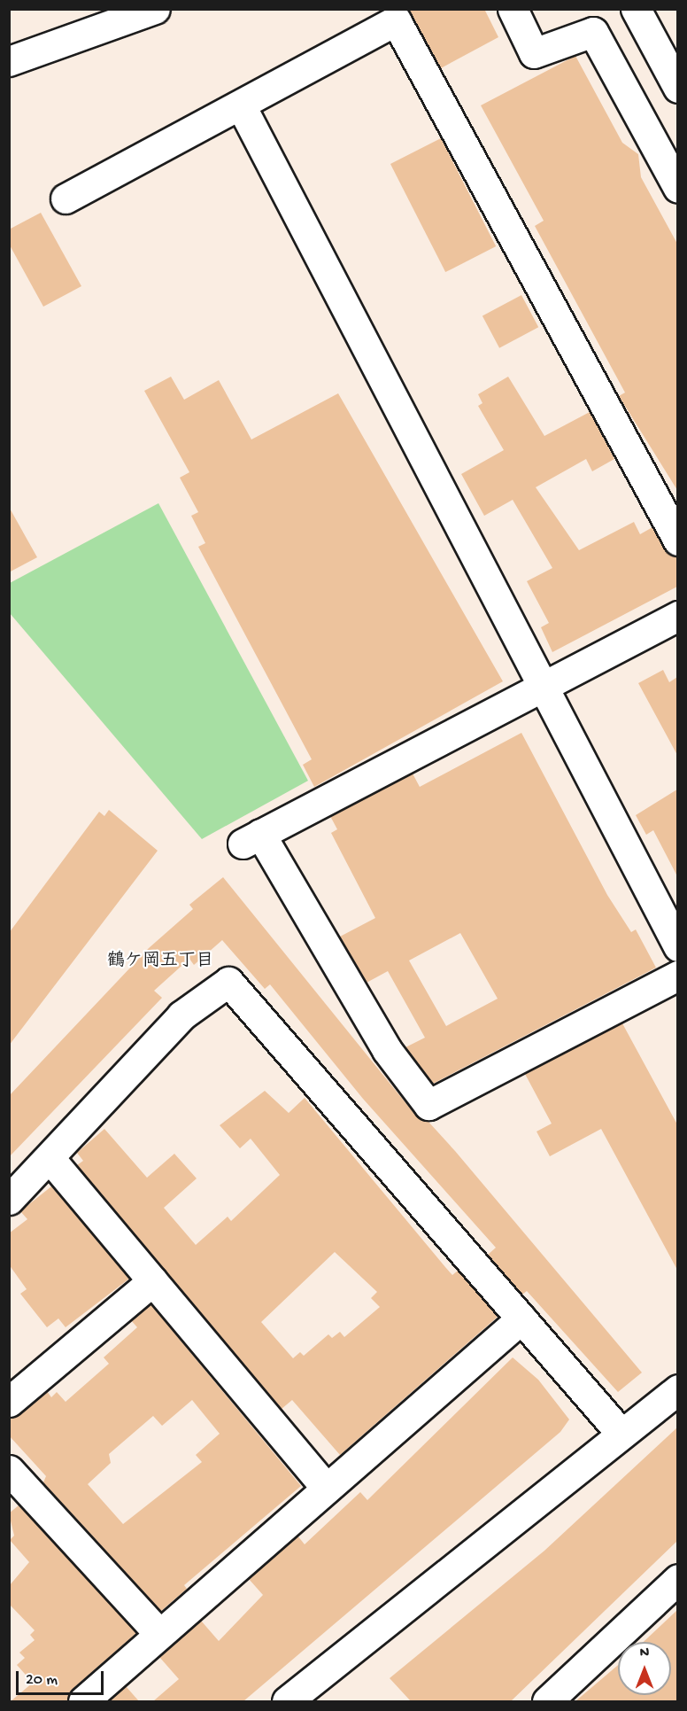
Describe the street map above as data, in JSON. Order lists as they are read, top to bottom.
{
  "districts": ["鶴ケ岡五丁目"],
  "scale_bar": "20 m",
  "north": "top"
}
